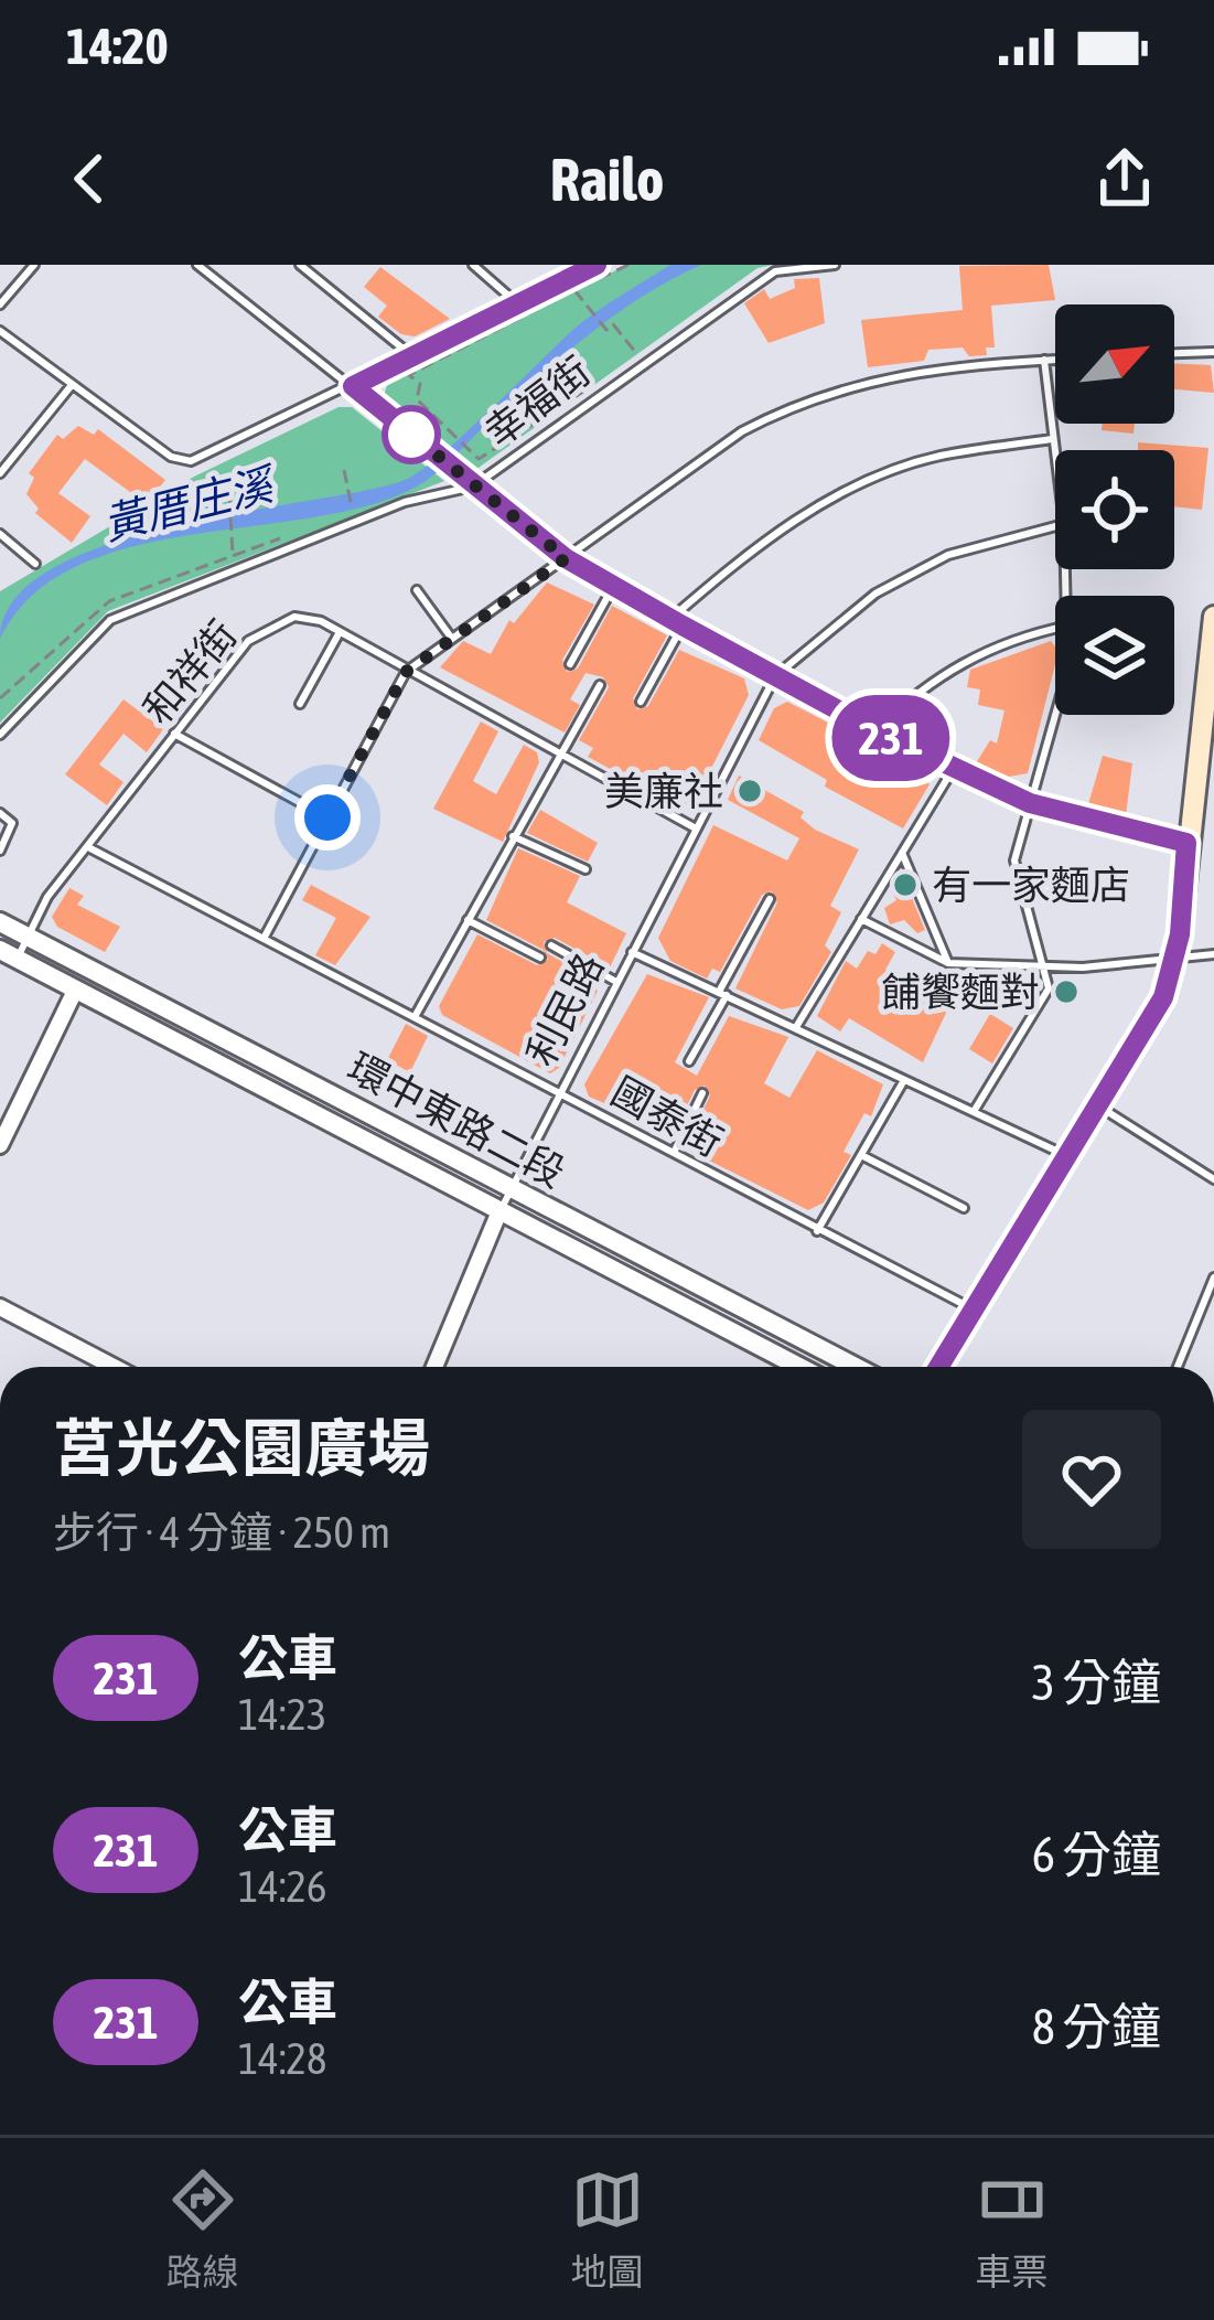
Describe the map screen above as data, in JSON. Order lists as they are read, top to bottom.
{
  "streets": {
    "street": ["利民路", "環中東路二段"],
    "lane": ["幸福街", "和祥街", "國泰街"]
  },
  "crossings": [
    ["和祥街", "利民路"],
    ["和祥街", "國泰街"],
    ["和祥街", "環中東路二段"],
    ["利民路", "國泰街"],
    ["利民路", "環中東路二段"]
  ],
  "water": ["黃厝庄溪"],
  "places": ["美廉社", "有一家麵店", "餔饗麵對"],
  "lines": ["bus line 231"],
  "north": "top right",
  "page": {
    "status": "14:20",
    "header": "Railo",
    "on_map": "231",
    "heading": ["莒光公園廣場", "步行 · 4 分鐘 · 250 m"],
    "list": [
      {
        "mark": "231",
        "name": "公車",
        "note": "14:23",
        "value": "3 分鐘"
      },
      {
        "mark": "231",
        "name": "公車",
        "note": "14:26",
        "value": "6 分鐘"
      },
      {
        "mark": "231",
        "name": "公車",
        "note": "14:28",
        "value": "8 分鐘"
      }
    ],
    "tabs": ["路線", "地圖", "車票"]
  }
}
